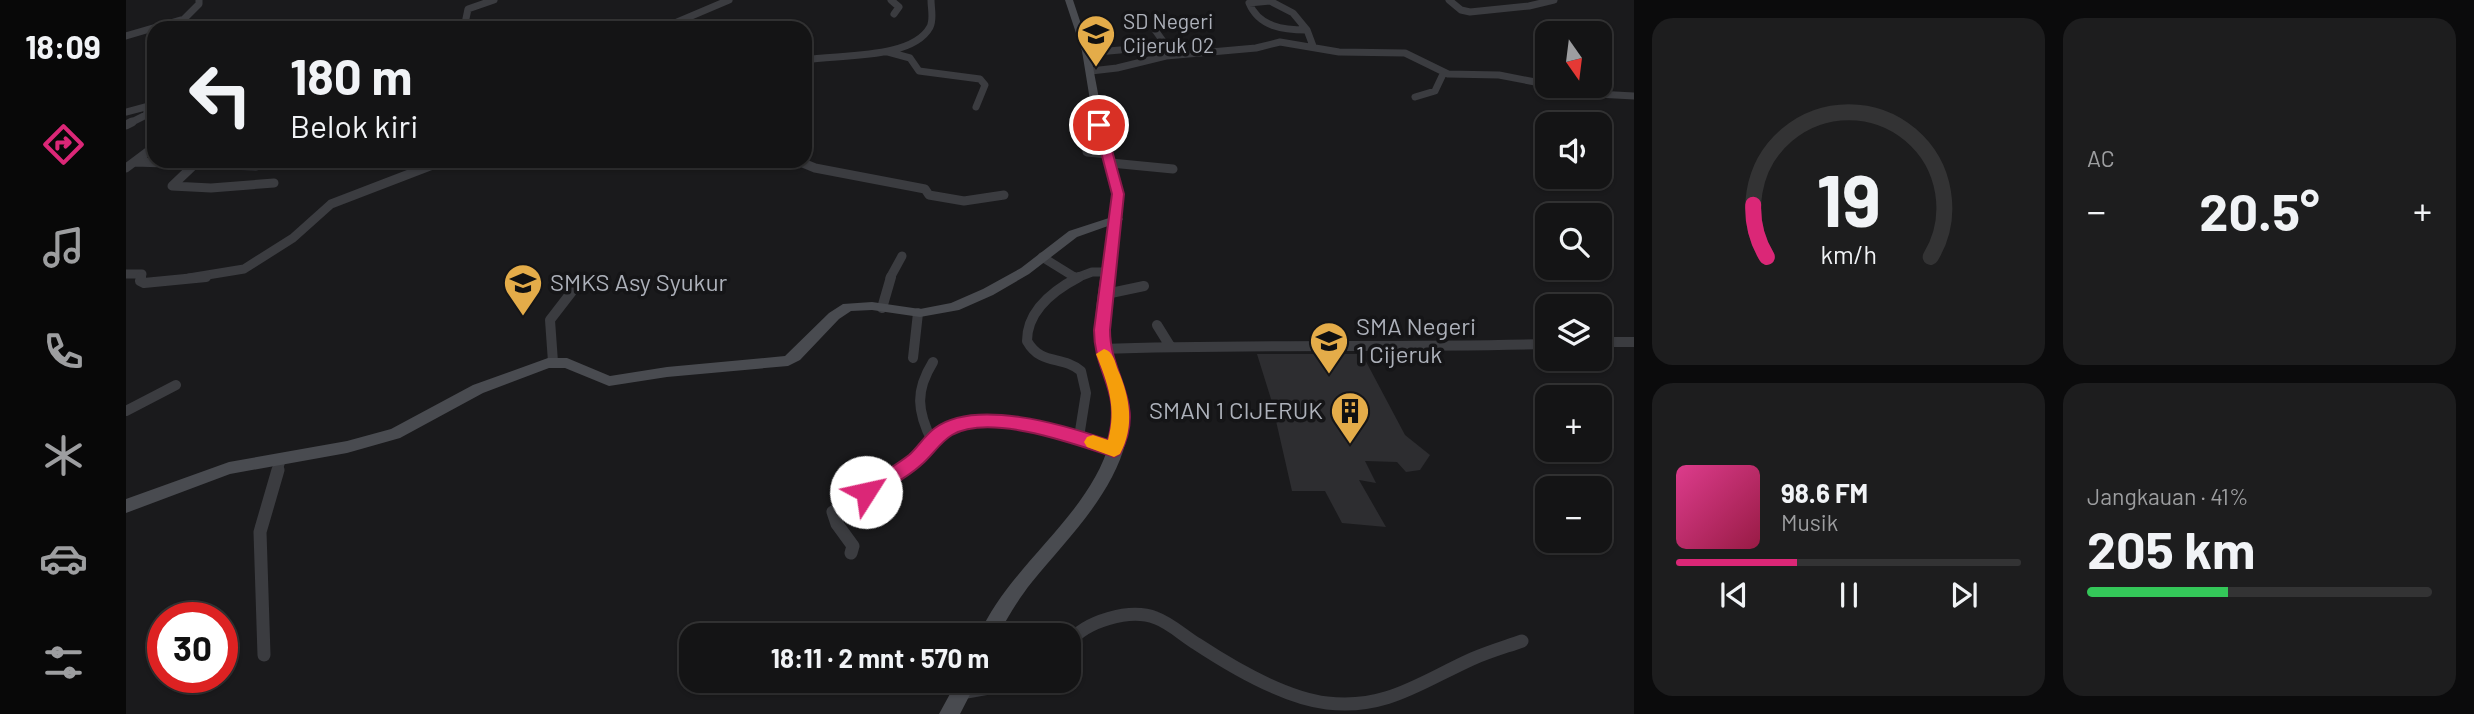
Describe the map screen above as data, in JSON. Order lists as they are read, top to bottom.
{
  "places": {
    "school or university": ["SD Negeri Cijeruk 02", "SMKS Asy Syukur", "SMA Negeri 1 Cijeruk"],
    "building": ["SMAN 1 CIJERUK"]
  },
  "north": "bottom",
  "page": {
    "tabs": "18:09",
    "tile": [
      "AC",
      ["Jangkauan · 41%", "205 km"]
    ],
    "map_buttons": ["+", "−"],
    "turn": ["180 m", "Belok kiri"],
    "heat": ["−", "20.5°", "+"],
    "song": ["98.6 FM", "Musik"],
    "limit": "30",
    "trip": "18:11 · 2 mnt · 570 m",
    "gauge": ["19", "km/h"]
  }
}
